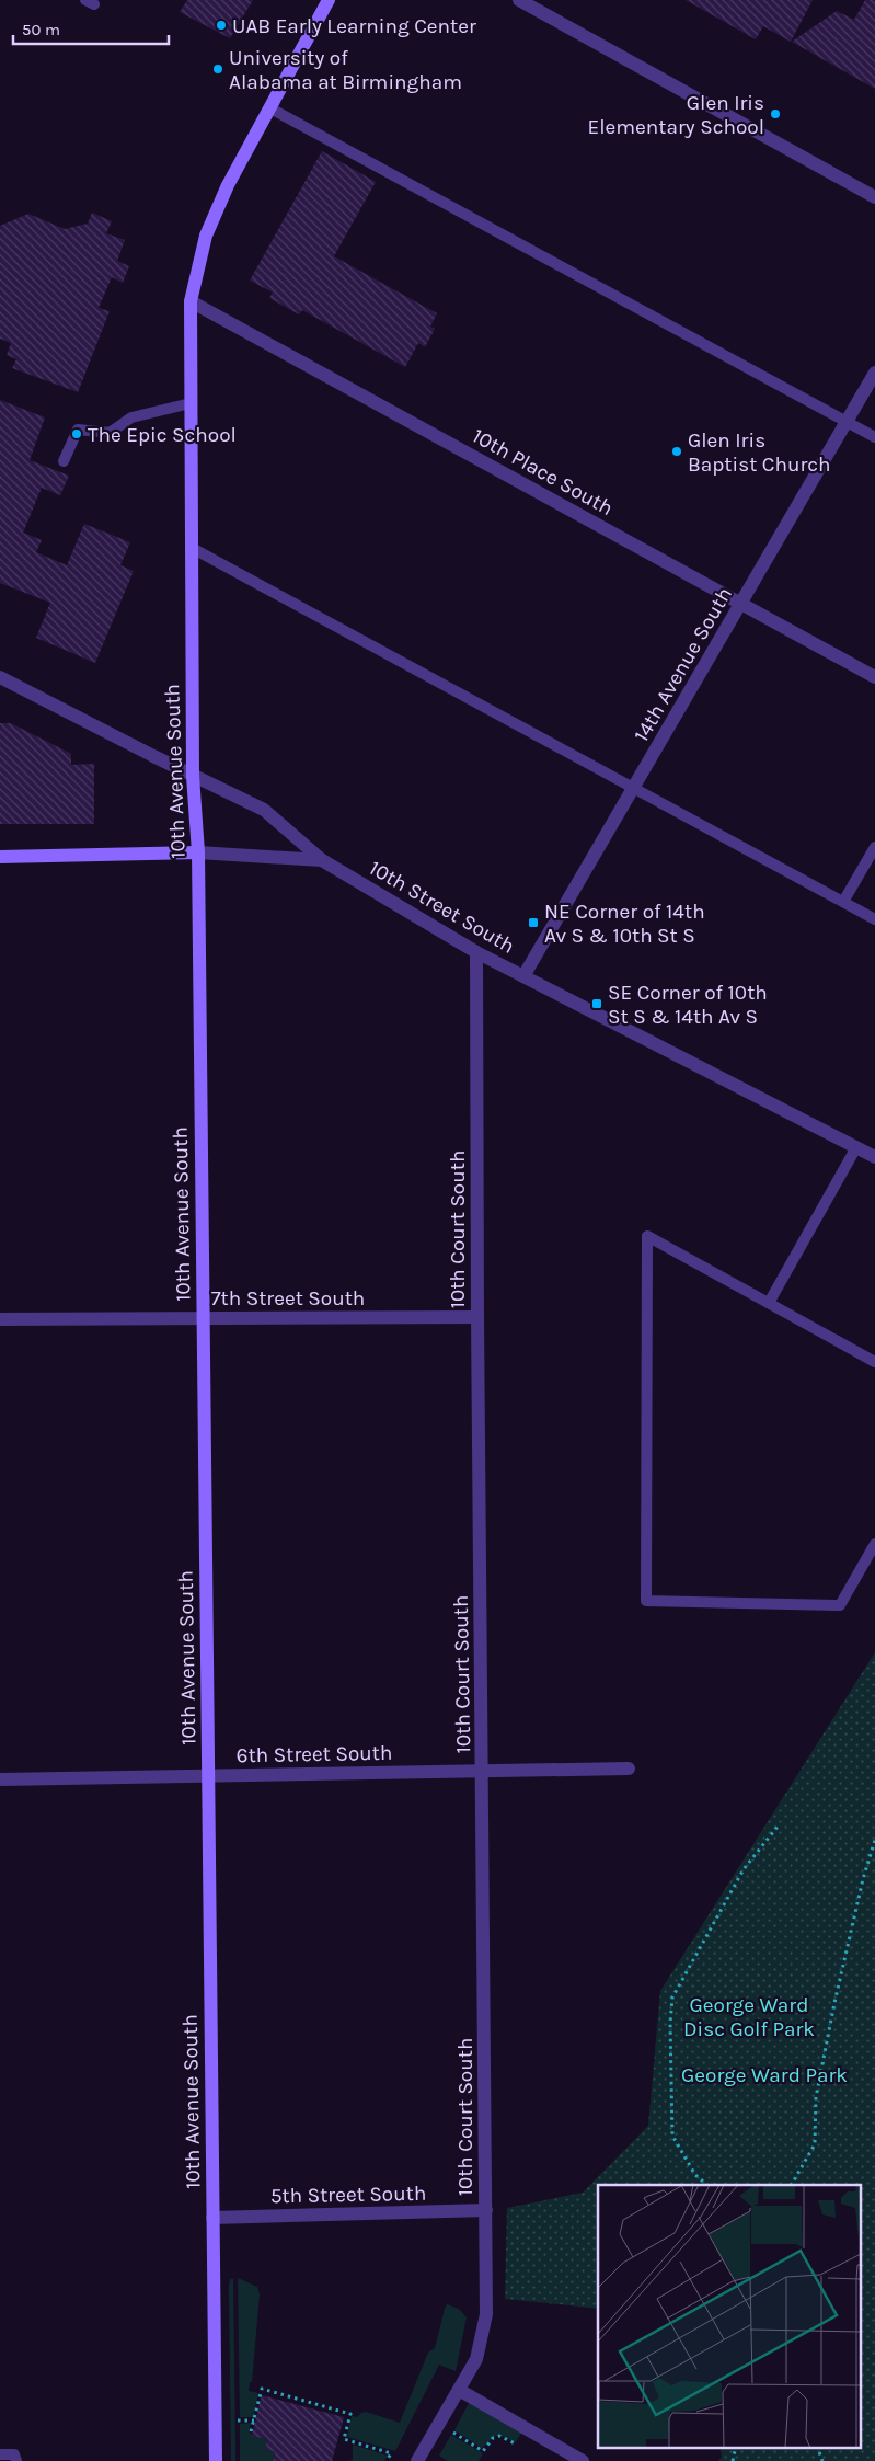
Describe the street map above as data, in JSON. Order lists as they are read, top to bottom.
{
  "streets": {
    "street": [
      "10th Place South",
      "14th Avenue South",
      "10th Avenue South",
      "10th Street South",
      "10th Court South",
      "7th Street South",
      "6th Street South",
      "5th Street South"
    ]
  },
  "crossings": [
    ["10th Place South", "14th Avenue South"],
    ["10th Place South", "10th Avenue South"],
    ["14th Avenue South", "10th Street South"],
    ["10th Avenue South", "10th Street South"],
    ["10th Avenue South", "7th Street South"],
    ["10th Avenue South", "6th Street South"],
    ["10th Avenue South", "5th Street South"],
    ["10th Street South", "10th Court South"],
    ["10th Court South", "7th Street South"],
    ["10th Court South", "6th Street South"],
    ["10th Court South", "5th Street South"]
  ],
  "parks": ["George Ward Disc Golf Park", "George Ward Park"],
  "places": {
    "other": [
      "UAB Early Learning Center",
      "University of Alabama at Birmingham",
      "Glen Iris Elementary School",
      "The Epic School",
      "Glen Iris Baptist Church"
    ],
    "transit": ["NE Corner of 14th Av S & 10th St S", "SE Corner of 10th St S & 14th Av S"]
  },
  "scale_bar": "50 m"
}
